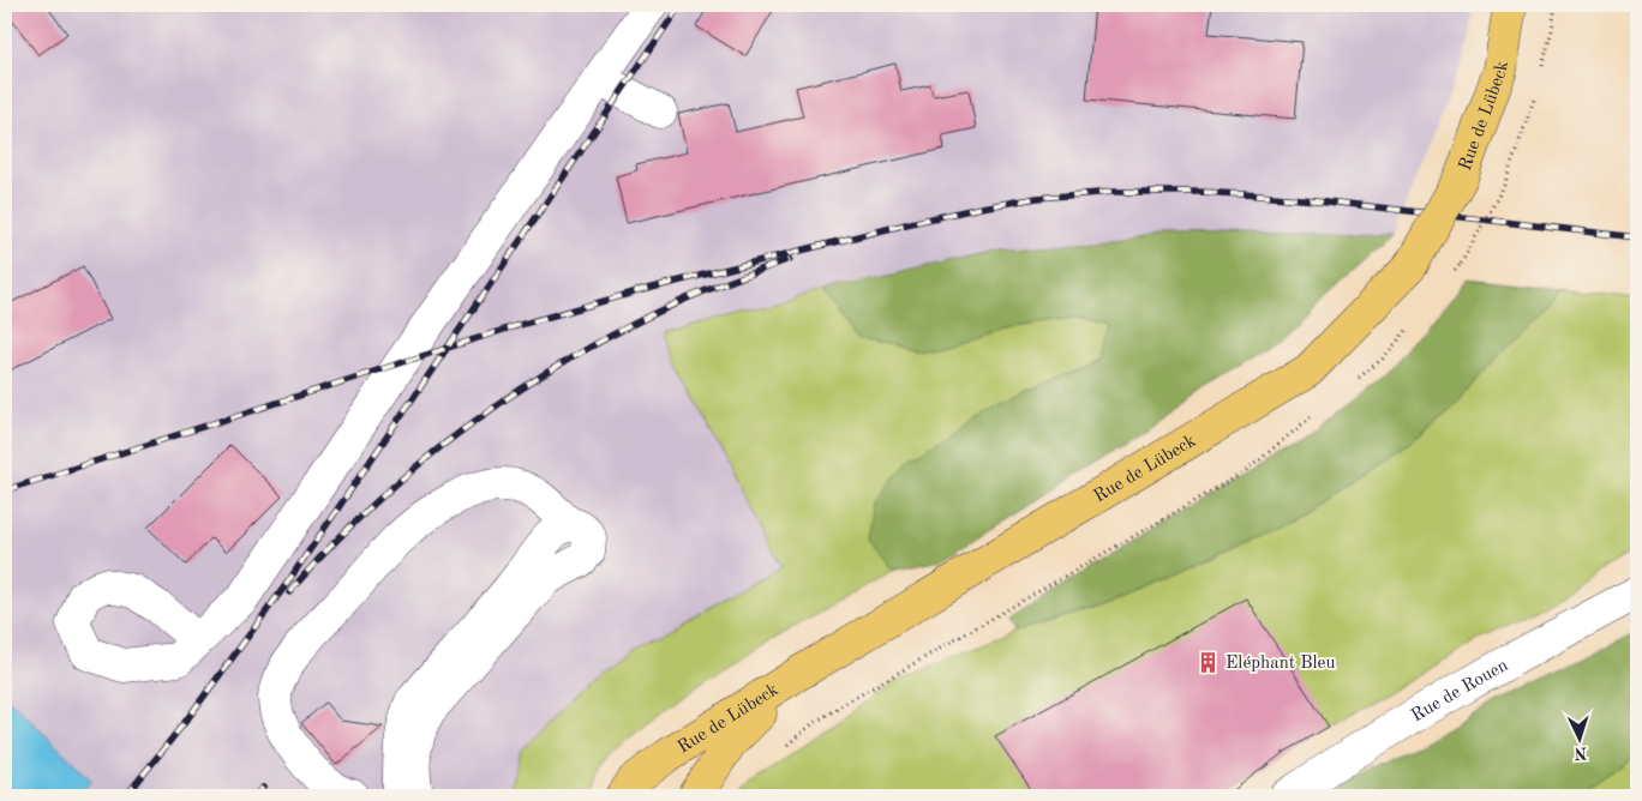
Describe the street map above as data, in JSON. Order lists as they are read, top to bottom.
{
  "streets": {
    "main road": ["Rue de Lübeck"],
    "street": ["Rue de Rouen"]
  },
  "places": {
    "building": ["Eléphant Bleu"]
  },
  "north": "bottom"
}
